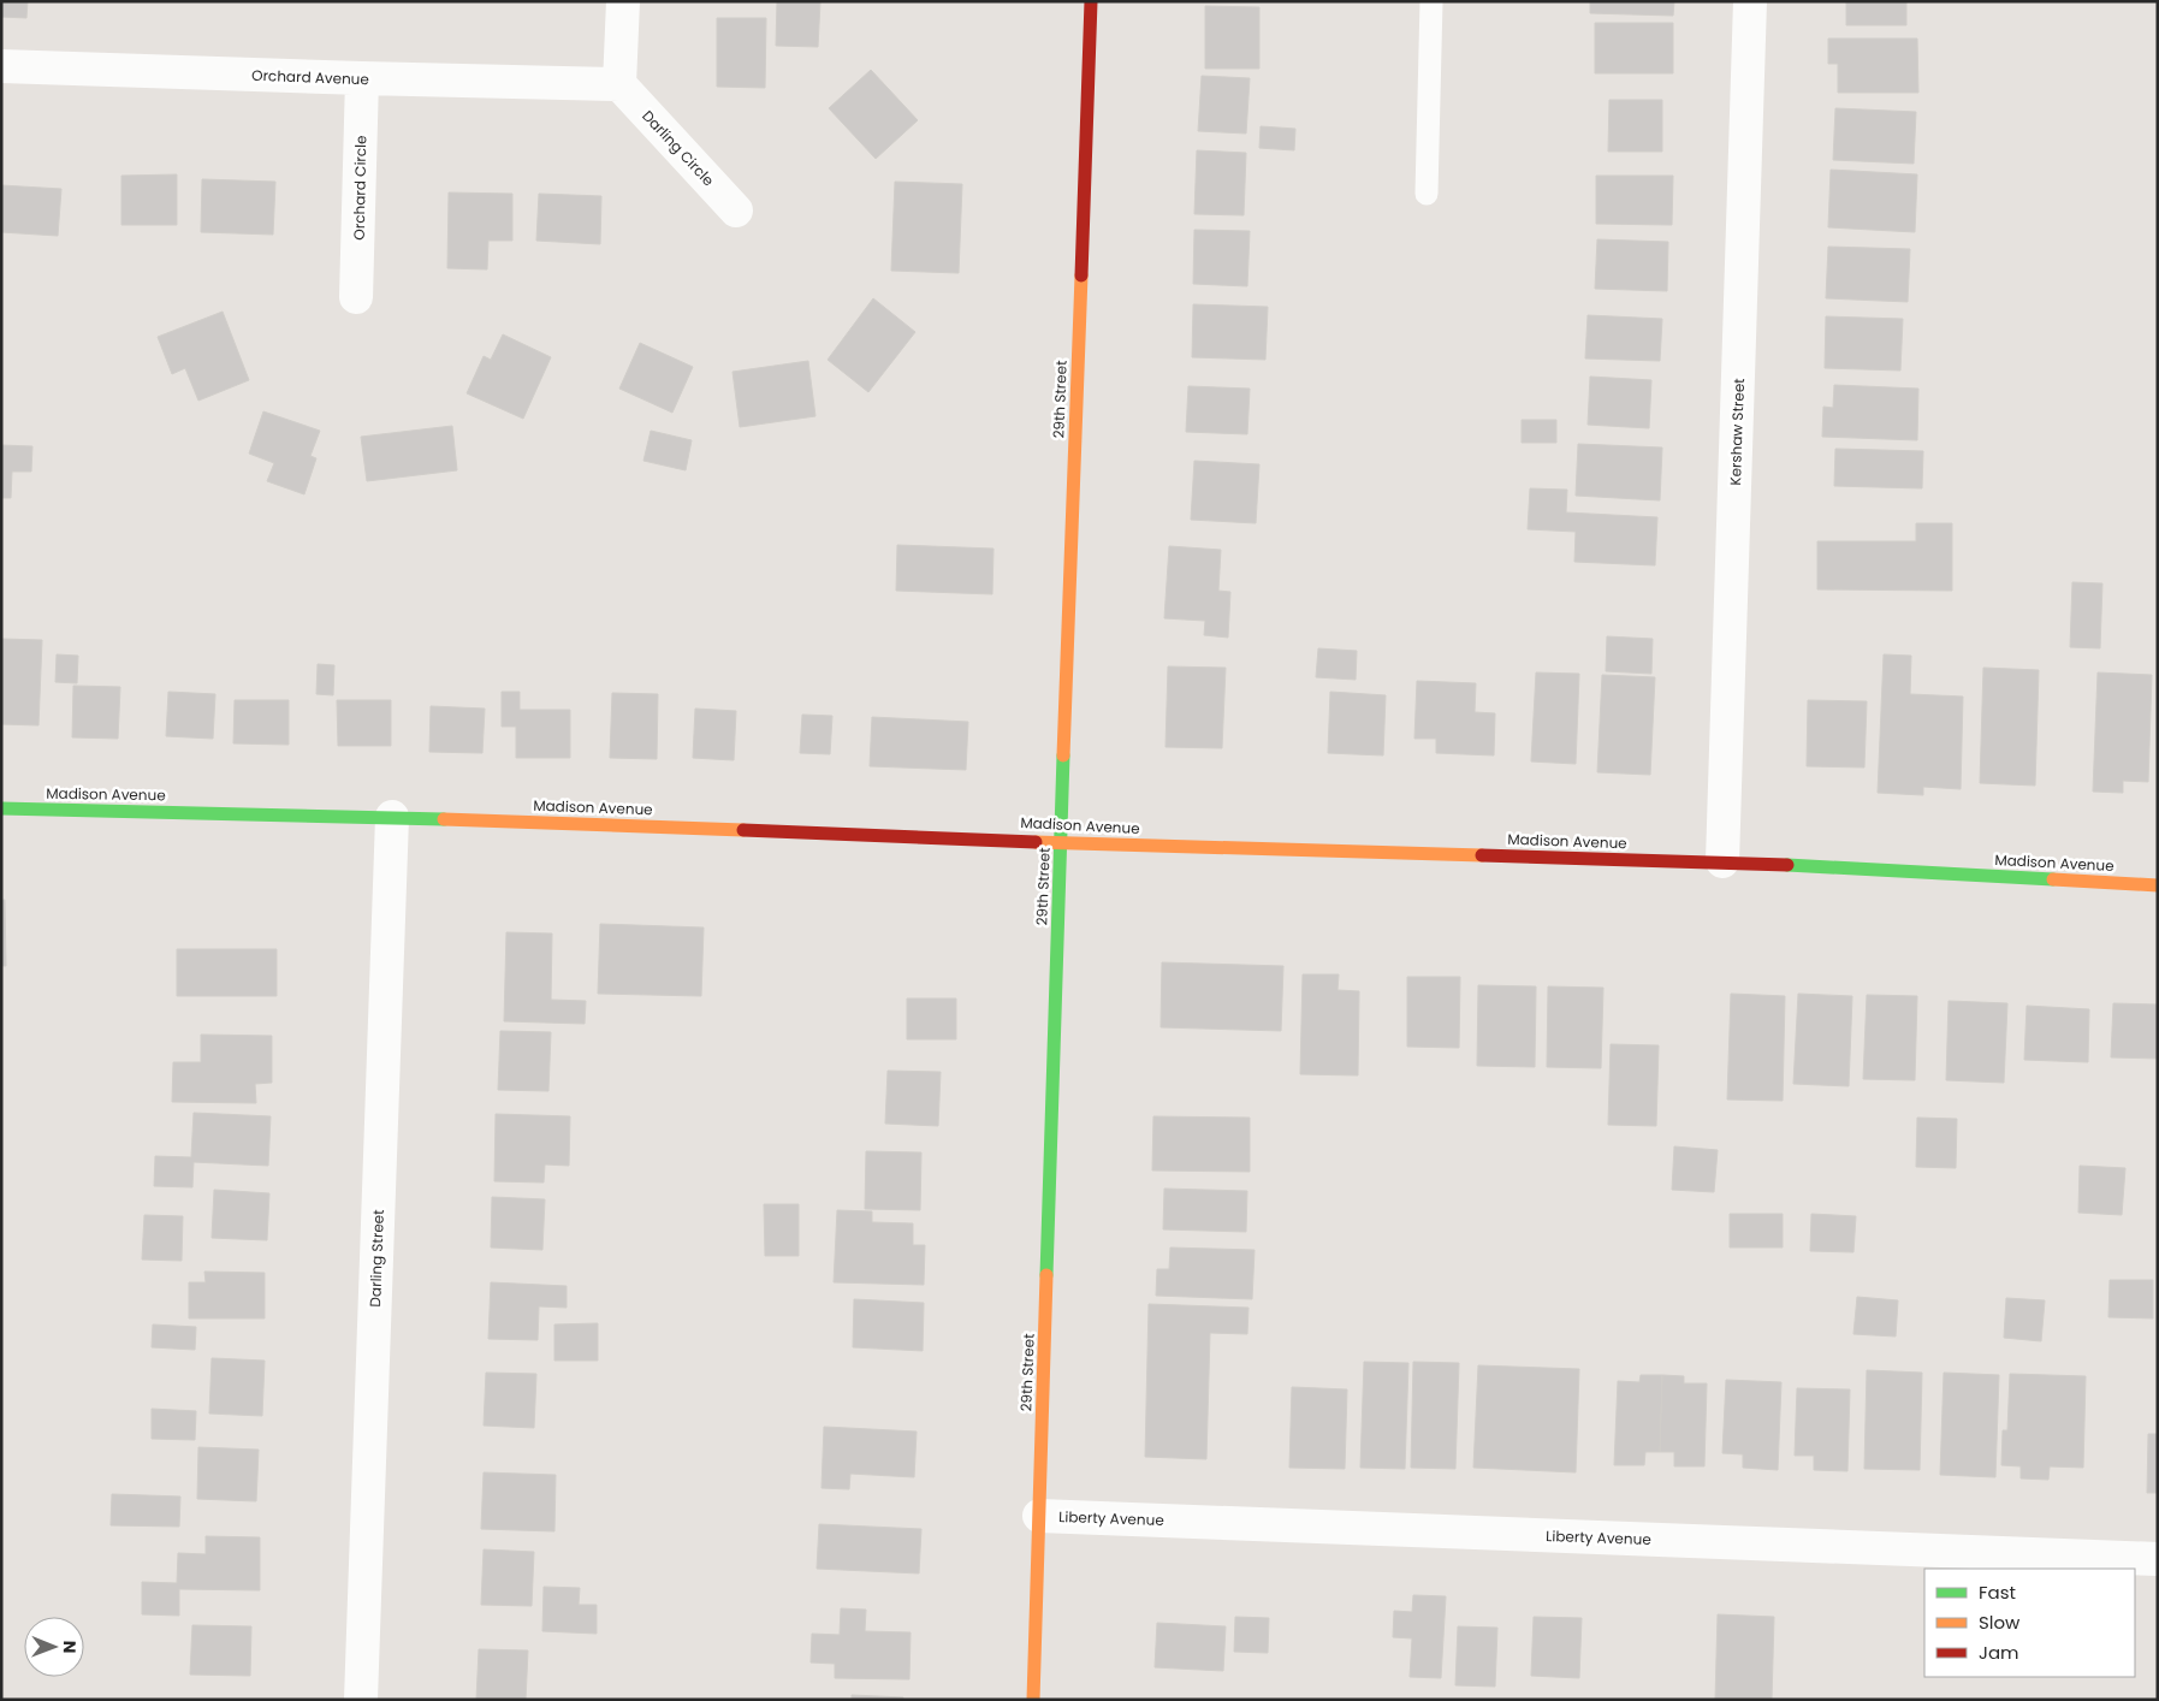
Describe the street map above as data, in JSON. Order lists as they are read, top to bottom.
{
  "streets": {
    "street": [
      "Orchard Avenue",
      "Darling Circle",
      "Orchard Circle",
      "29th Street",
      "Kershaw Street",
      "Madison Avenue",
      "Darling Street",
      "Liberty Avenue"
    ]
  },
  "crossings": [
    ["Orchard Avenue", "Darling Circle"],
    ["Orchard Avenue", "Orchard Circle"],
    ["29th Street", "Madison Avenue"],
    ["29th Street", "Liberty Avenue"],
    ["Kershaw Street", "Madison Avenue"],
    ["Madison Avenue", "Darling Street"]
  ],
  "legend": ["Fast", "Slow", "Jam"],
  "north": "right"
}
